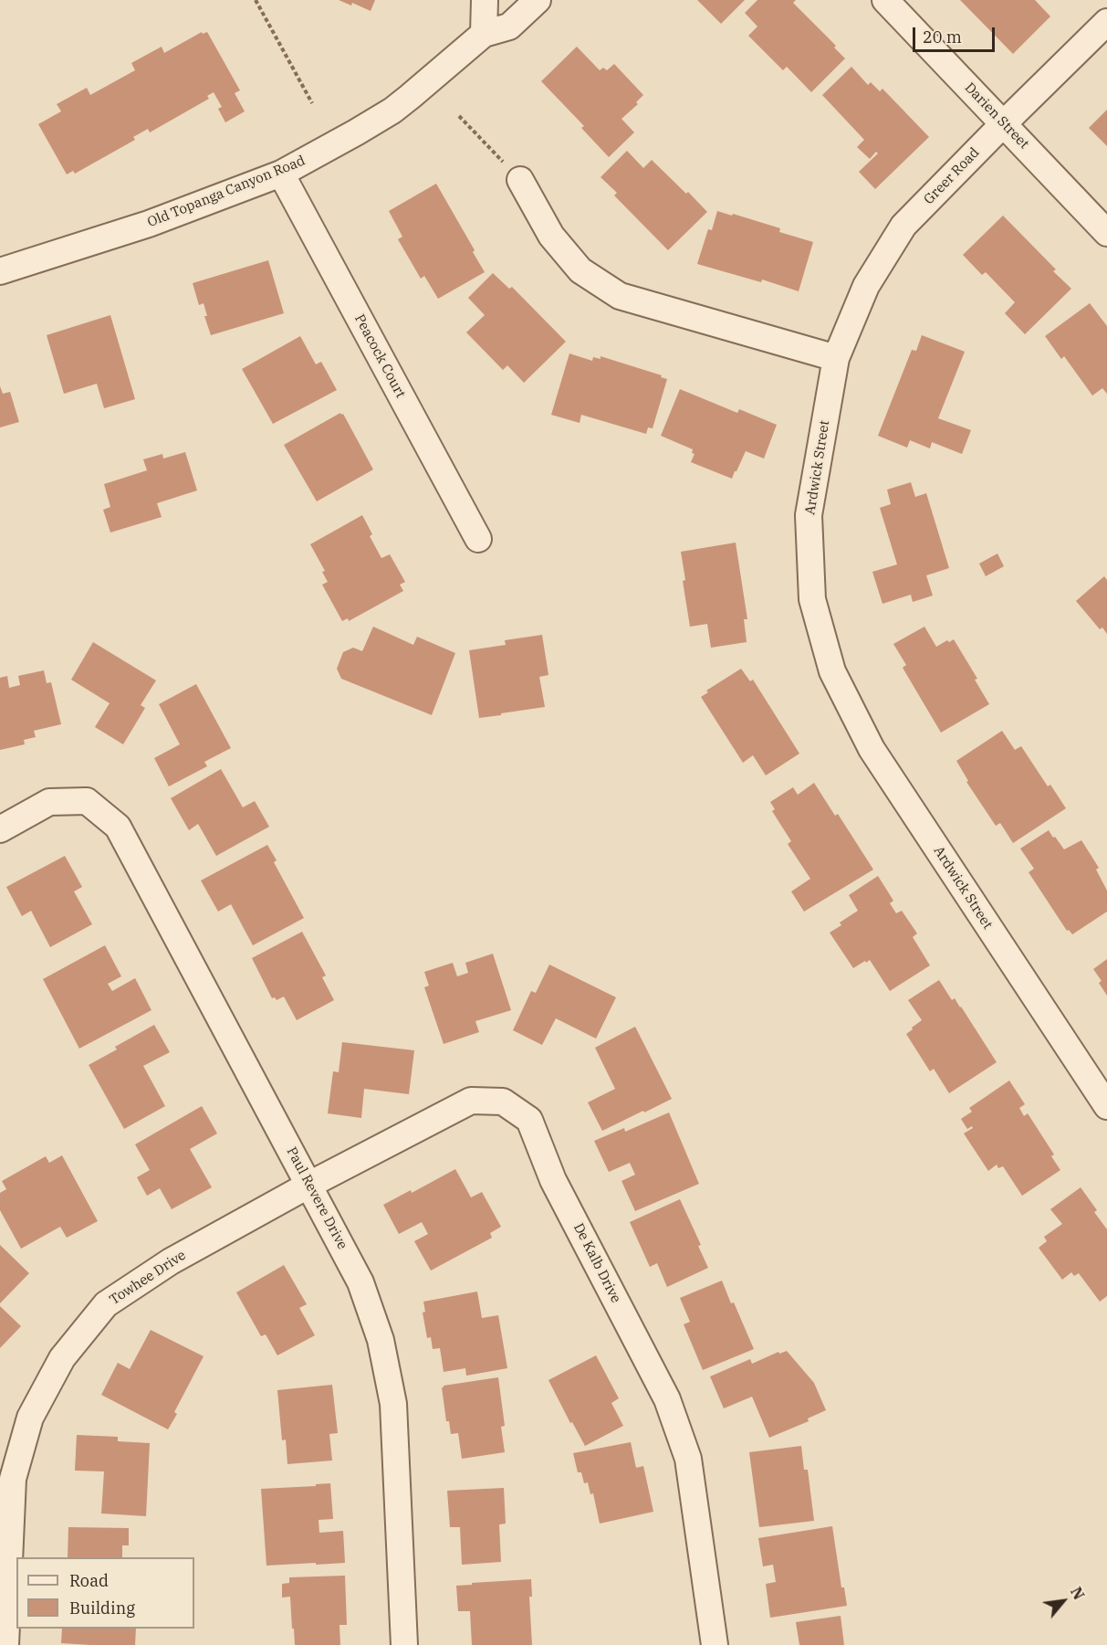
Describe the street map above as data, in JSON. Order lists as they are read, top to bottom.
{
  "streets": {
    "street": [
      "Darien Street",
      "Greer Road",
      "Old Topanga Canyon Road",
      "Peacock Court",
      "Ardwick Street",
      "Paul Revere Drive",
      "De Kalb Drive",
      "Towhee Drive"
    ]
  },
  "crossings": [
    ["Darien Street", "Greer Road"],
    ["Greer Road", "Ardwick Street"],
    ["Old Topanga Canyon Road", "Peacock Court"],
    ["Paul Revere Drive", "De Kalb Drive"],
    ["Paul Revere Drive", "Towhee Drive"],
    ["De Kalb Drive", "Towhee Drive"]
  ],
  "legend": ["Road", "Building"],
  "scale_bar": "20 m",
  "north": "top right"
}
